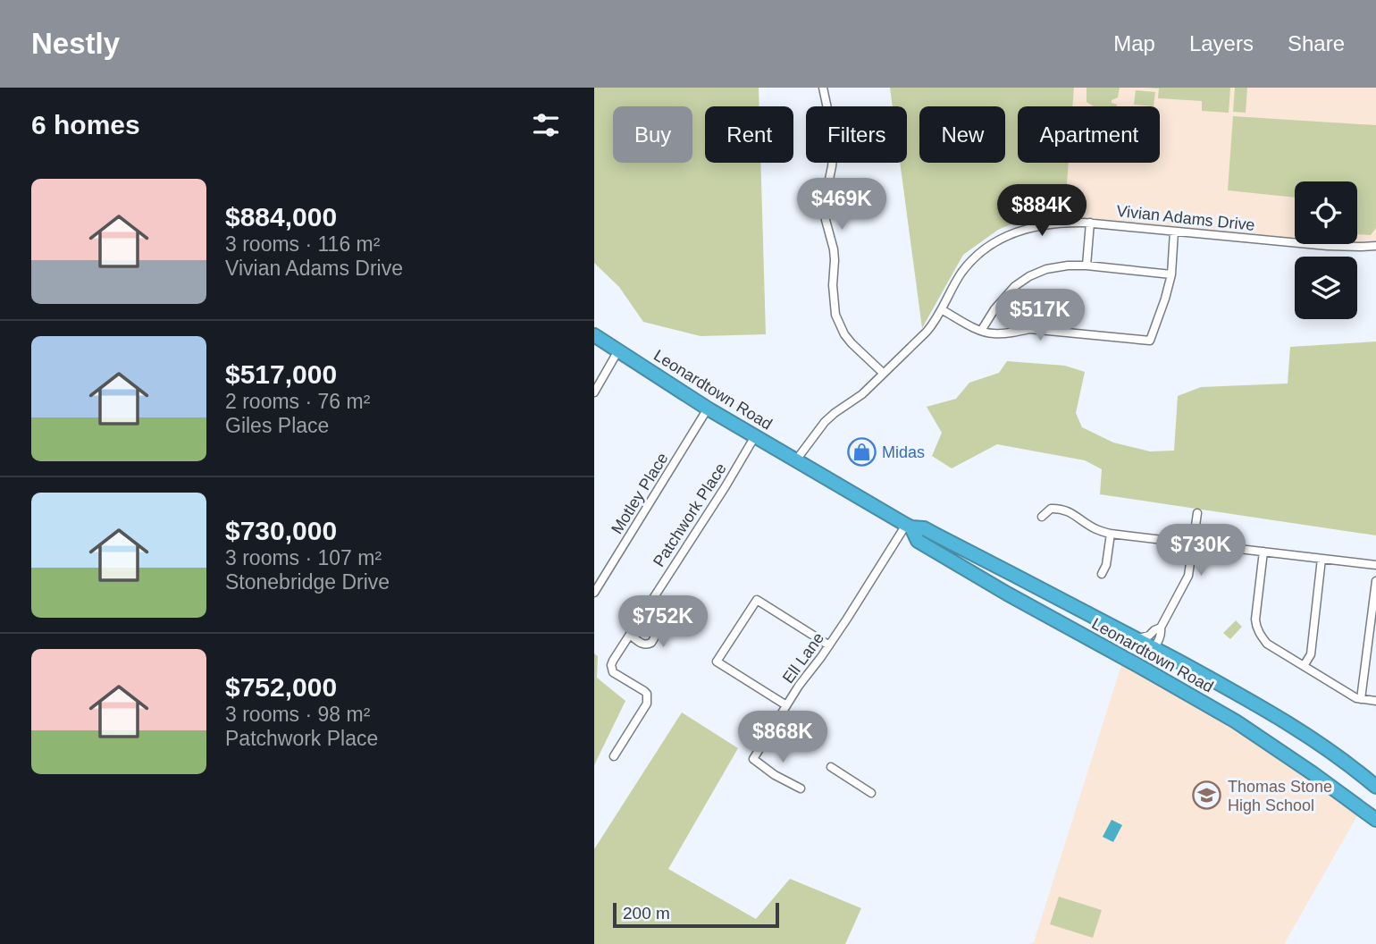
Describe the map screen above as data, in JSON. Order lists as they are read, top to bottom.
{
  "streets": {
    "highway": ["Leonardtown Road"],
    "street": [
      "Vivian Adams Drive",
      "Motley Place",
      "Patchwork Place",
      "Ell Lane"
    ]
  },
  "crossings": [
    ["Vivian Adams Drive", "Leonardtown Road"],
    ["Leonardtown Road", "Motley Place"],
    ["Leonardtown Road", "Patchwork Place"],
    ["Leonardtown Road", "Ell Lane"]
  ],
  "places": {
    "shop": ["Midas"],
    "school or university": ["Thomas Stone High School"]
  },
  "scale_bar": "200 m",
  "page": {
    "header": "Nestly",
    "nav": ["Map", "Layers", "Share"],
    "heading": "6 homes",
    "chip": [
      "Buy",
      "Rent",
      "Filters",
      "New",
      "Apartment"
    ],
    "list": [
      {
        "name": "$884,000",
        "note": "3 rooms · 116 m² · Vivian Adams Drive"
      },
      {
        "name": "$517,000",
        "note": "2 rooms · 76 m² · Giles Place"
      },
      {
        "name": "$730,000",
        "note": "3 rooms · 107 m² · Stonebridge Drive"
      },
      {
        "name": "$752,000",
        "note": "3 rooms · 98 m² · Patchwork Place"
      }
    ],
    "price": [
      "$469K",
      "$884K",
      "$517K",
      "$730K",
      "$752K",
      "$868K"
    ],
    "scale": "200 m"
  }
}
